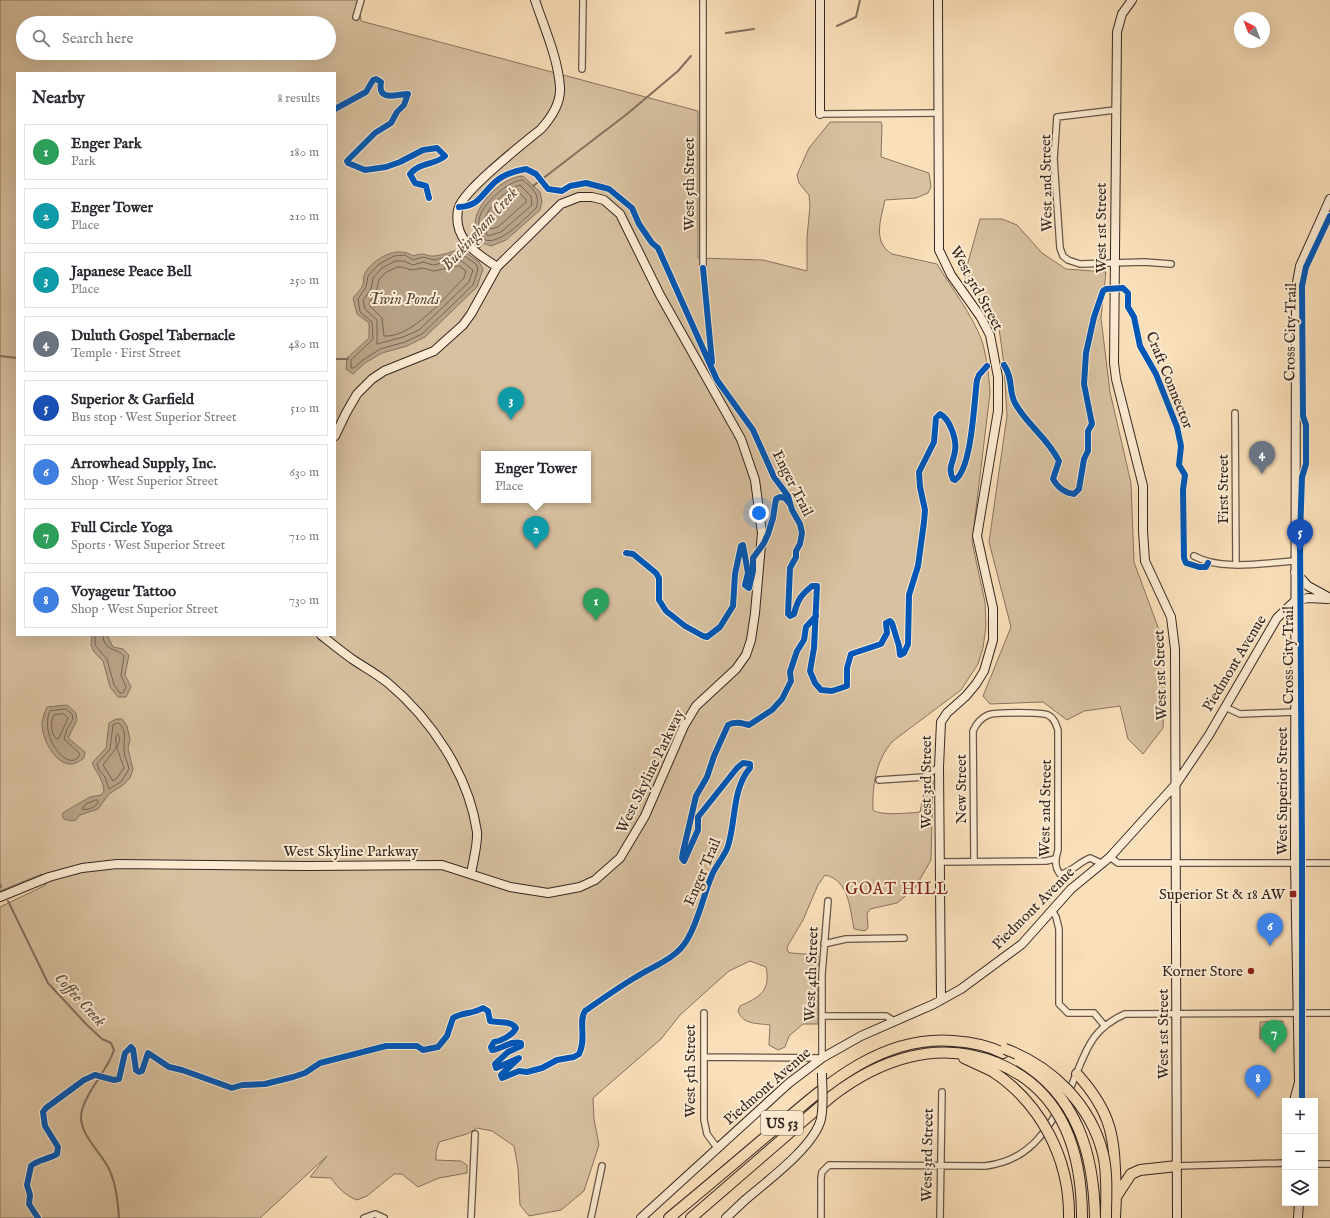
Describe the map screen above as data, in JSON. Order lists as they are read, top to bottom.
{
  "streets": {
    "highway": ["US 53"],
    "street": [
      "West 2nd Street",
      "West 5th Street",
      "West 1st Street",
      "West 3rd Street",
      "First Street",
      "Piedmont Avenue",
      "West Skyline Parkway",
      "New Street",
      "West Superior Street",
      "West 4th Street"
    ],
    "cycle path": ["Cross City Trail", "Craft Connector", "Enger Trail"]
  },
  "crossings": [
    ["West 2nd Street", "West 1st Street"],
    ["West 2nd Street", "Piedmont Avenue"],
    ["West 2nd Street", "New Street"],
    ["West 5th Street", "Piedmont Avenue"],
    ["West 1st Street", "Piedmont Avenue"],
    ["West 3rd Street", "Piedmont Avenue"],
    ["Piedmont Avenue", "West Superior Street"],
    ["Piedmont Avenue", "West 4th Street"]
  ],
  "districts": ["GOAT HILL"],
  "water": ["Buckingham Creek", "Twin Ponds", "Coffee Creek"],
  "places": {
    "transit": ["Superior St & 18 AW"],
    "other": ["Korner Store"]
  },
  "north": "top left",
  "page": {
    "search": "Search here",
    "heading": ["Nearby", "8 results"],
    "list": [
      {
        "mark": "1",
        "name": "Enger Park",
        "note": "Park",
        "value": "180 m"
      },
      {
        "mark": "2",
        "name": "Enger Tower",
        "note": "Place",
        "value": "210 m"
      },
      {
        "mark": "3",
        "name": "Japanese Peace Bell",
        "note": "Place",
        "value": "250 m"
      },
      {
        "mark": "4",
        "name": "Duluth Gospel Tabernacle",
        "note": "Temple · First Street",
        "value": "480 m"
      },
      {
        "mark": "5",
        "name": "Superior & Garfield",
        "note": "Bus stop · West Superior Street",
        "value": "510 m"
      },
      {
        "mark": "6",
        "name": "Arrowhead Supply, Inc.",
        "note": "Shop · West Superior Street",
        "value": "630 m"
      },
      {
        "mark": "7",
        "name": "Full Circle Yoga",
        "note": "Sports · West Superior Street",
        "value": "710 m"
      },
      {
        "mark": "8",
        "name": "Voyageur Tattoo",
        "note": "Shop · West Superior Street",
        "value": "730 m"
      }
    ],
    "pins": [
      "3",
      "4",
      "2",
      "5",
      "1",
      "6",
      "7",
      "8"
    ],
    "popup": ["Enger Tower", "Place"],
    "map_buttons": ["+", "−"]
  }
}
